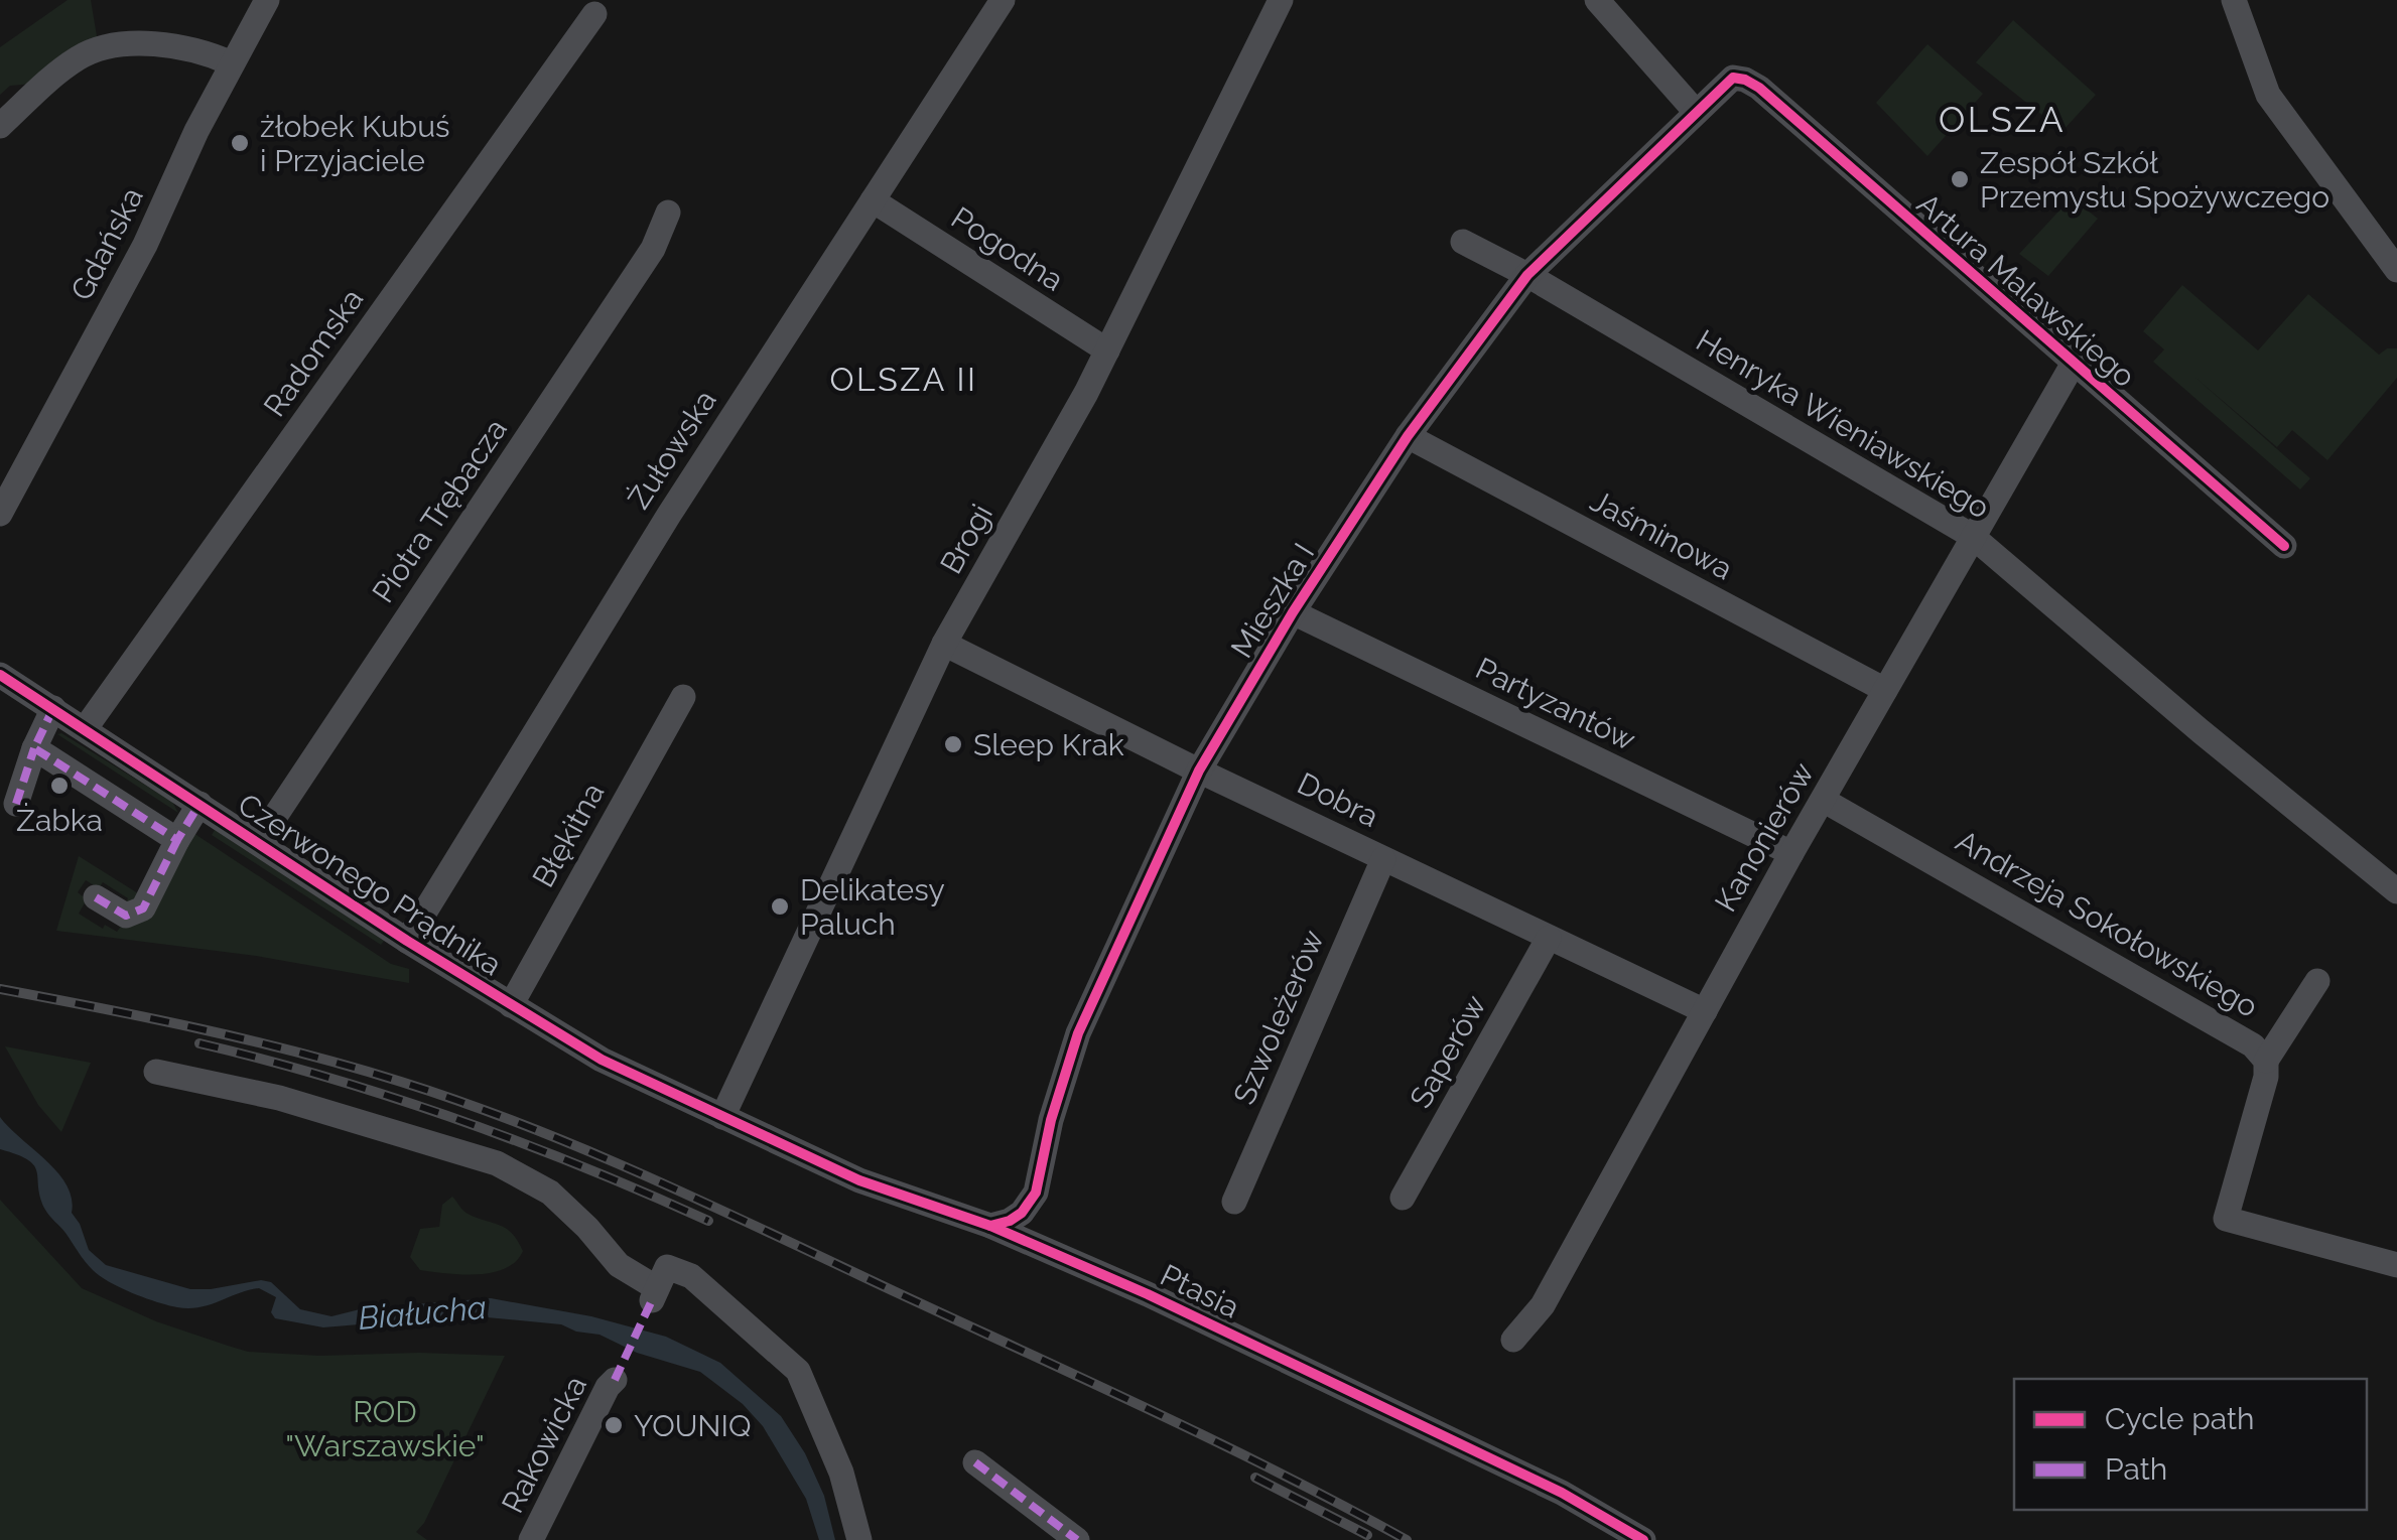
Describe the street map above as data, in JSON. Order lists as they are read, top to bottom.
{
  "streets": {
    "street": [
      "Gdańska",
      "Pogodna",
      "Artura Malawskiego",
      "Radomska",
      "Henryka Wieniawskiego",
      "Żułowska",
      "Piotra Trębacza",
      "Jaśminowa",
      "Brogi",
      "Mieszka I",
      "Partyzantów",
      "Dobra",
      "Błękitna",
      "Kanonierów",
      "Czerwonego Prądnika",
      "Andrzeja Sokołowskiego",
      "Szwoleżerów",
      "Saperów",
      "Ptasia",
      "Rakowicka"
    ]
  },
  "crossings": [
    ["Pogodna", "Żułowska"],
    ["Pogodna", "Brogi"],
    ["Artura Malawskiego", "Mieszka I"],
    ["Artura Malawskiego", "Kanonierów"],
    ["Radomska", "Czerwonego Prądnika"],
    ["Henryka Wieniawskiego", "Mieszka I"],
    ["Henryka Wieniawskiego", "Kanonierów"],
    ["Żułowska", "Czerwonego Prądnika"],
    ["Piotra Trębacza", "Czerwonego Prądnika"],
    ["Jaśminowa", "Mieszka I"],
    ["Jaśminowa", "Kanonierów"],
    ["Brogi", "Dobra"],
    ["Brogi", "Czerwonego Prądnika"],
    ["Brogi", "Ptasia"],
    ["Mieszka I", "Partyzantów"],
    ["Mieszka I", "Dobra"],
    ["Mieszka I", "Ptasia"],
    ["Partyzantów", "Kanonierów"],
    ["Dobra", "Kanonierów"],
    ["Dobra", "Szwoleżerów"],
    ["Dobra", "Saperów"],
    ["Błękitna", "Czerwonego Prądnika"],
    ["Kanonierów", "Andrzeja Sokołowskiego"],
    ["Czerwonego Prądnika", "Ptasia"]
  ],
  "districts": ["OLSZA", "OLSZA II"],
  "water": ["Białucha"],
  "parks": ["ROD \"Warszawskie\""],
  "places": [
    "żłobek Kubuś i Przyjaciele",
    "Zespół Szkół Przemysłu Spożywczego",
    "Sleep Krak",
    "Żabka",
    "Delikatesy Paluch",
    "YOUNIQ"
  ],
  "legend": ["Cycle path", "Path"]
}
